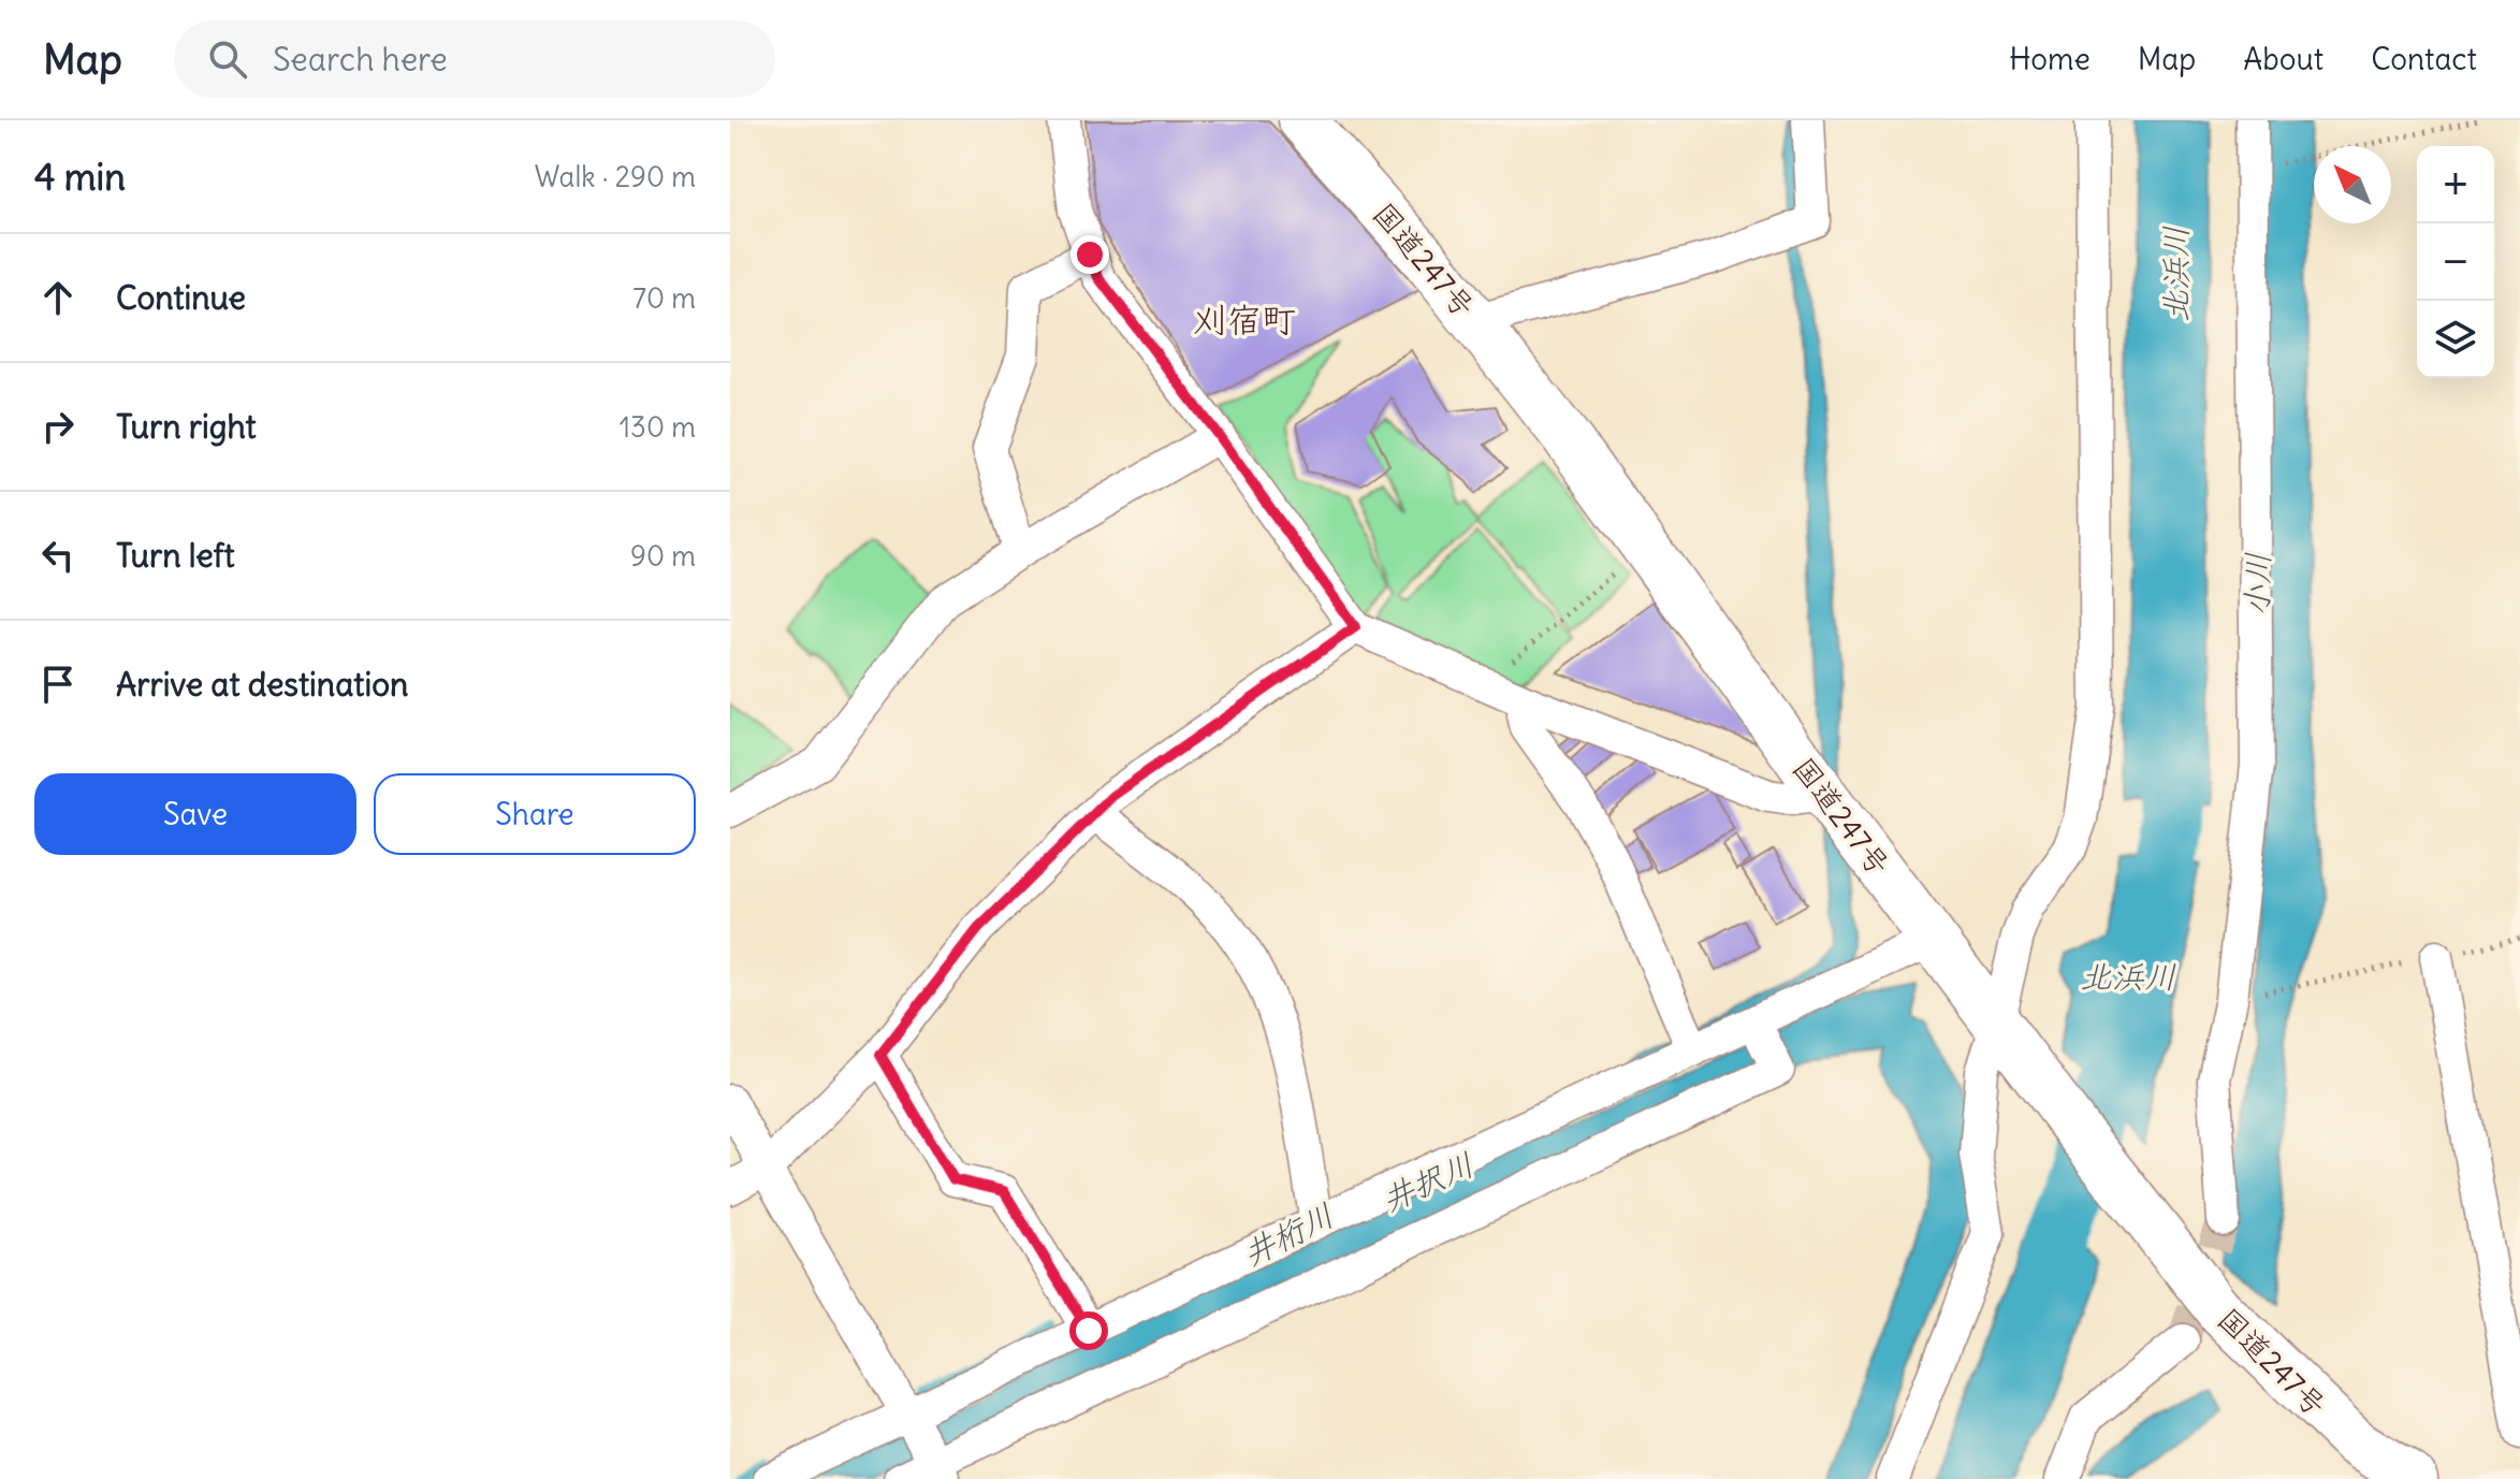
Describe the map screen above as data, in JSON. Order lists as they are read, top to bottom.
{
  "streets": {
    "highway": ["国道247号"]
  },
  "districts": ["刈宿町"],
  "water": [
    "北浜川",
    "小川",
    "井択川",
    "井桁川"
  ],
  "north": "top left",
  "page": {
    "header": "Map",
    "search": "Search here",
    "nav": [
      "Home",
      "Map",
      "About",
      "Contact"
    ],
    "heading": ["4 min", "Walk · 290 m"],
    "map_buttons": ["+", "−"],
    "list": [
      ["Continue", "70 m"],
      ["Turn right", "130 m"],
      ["Turn left", "90 m"],
      "Arrive at destination"
    ],
    "buttons": ["Save", "Share"]
  }
}
